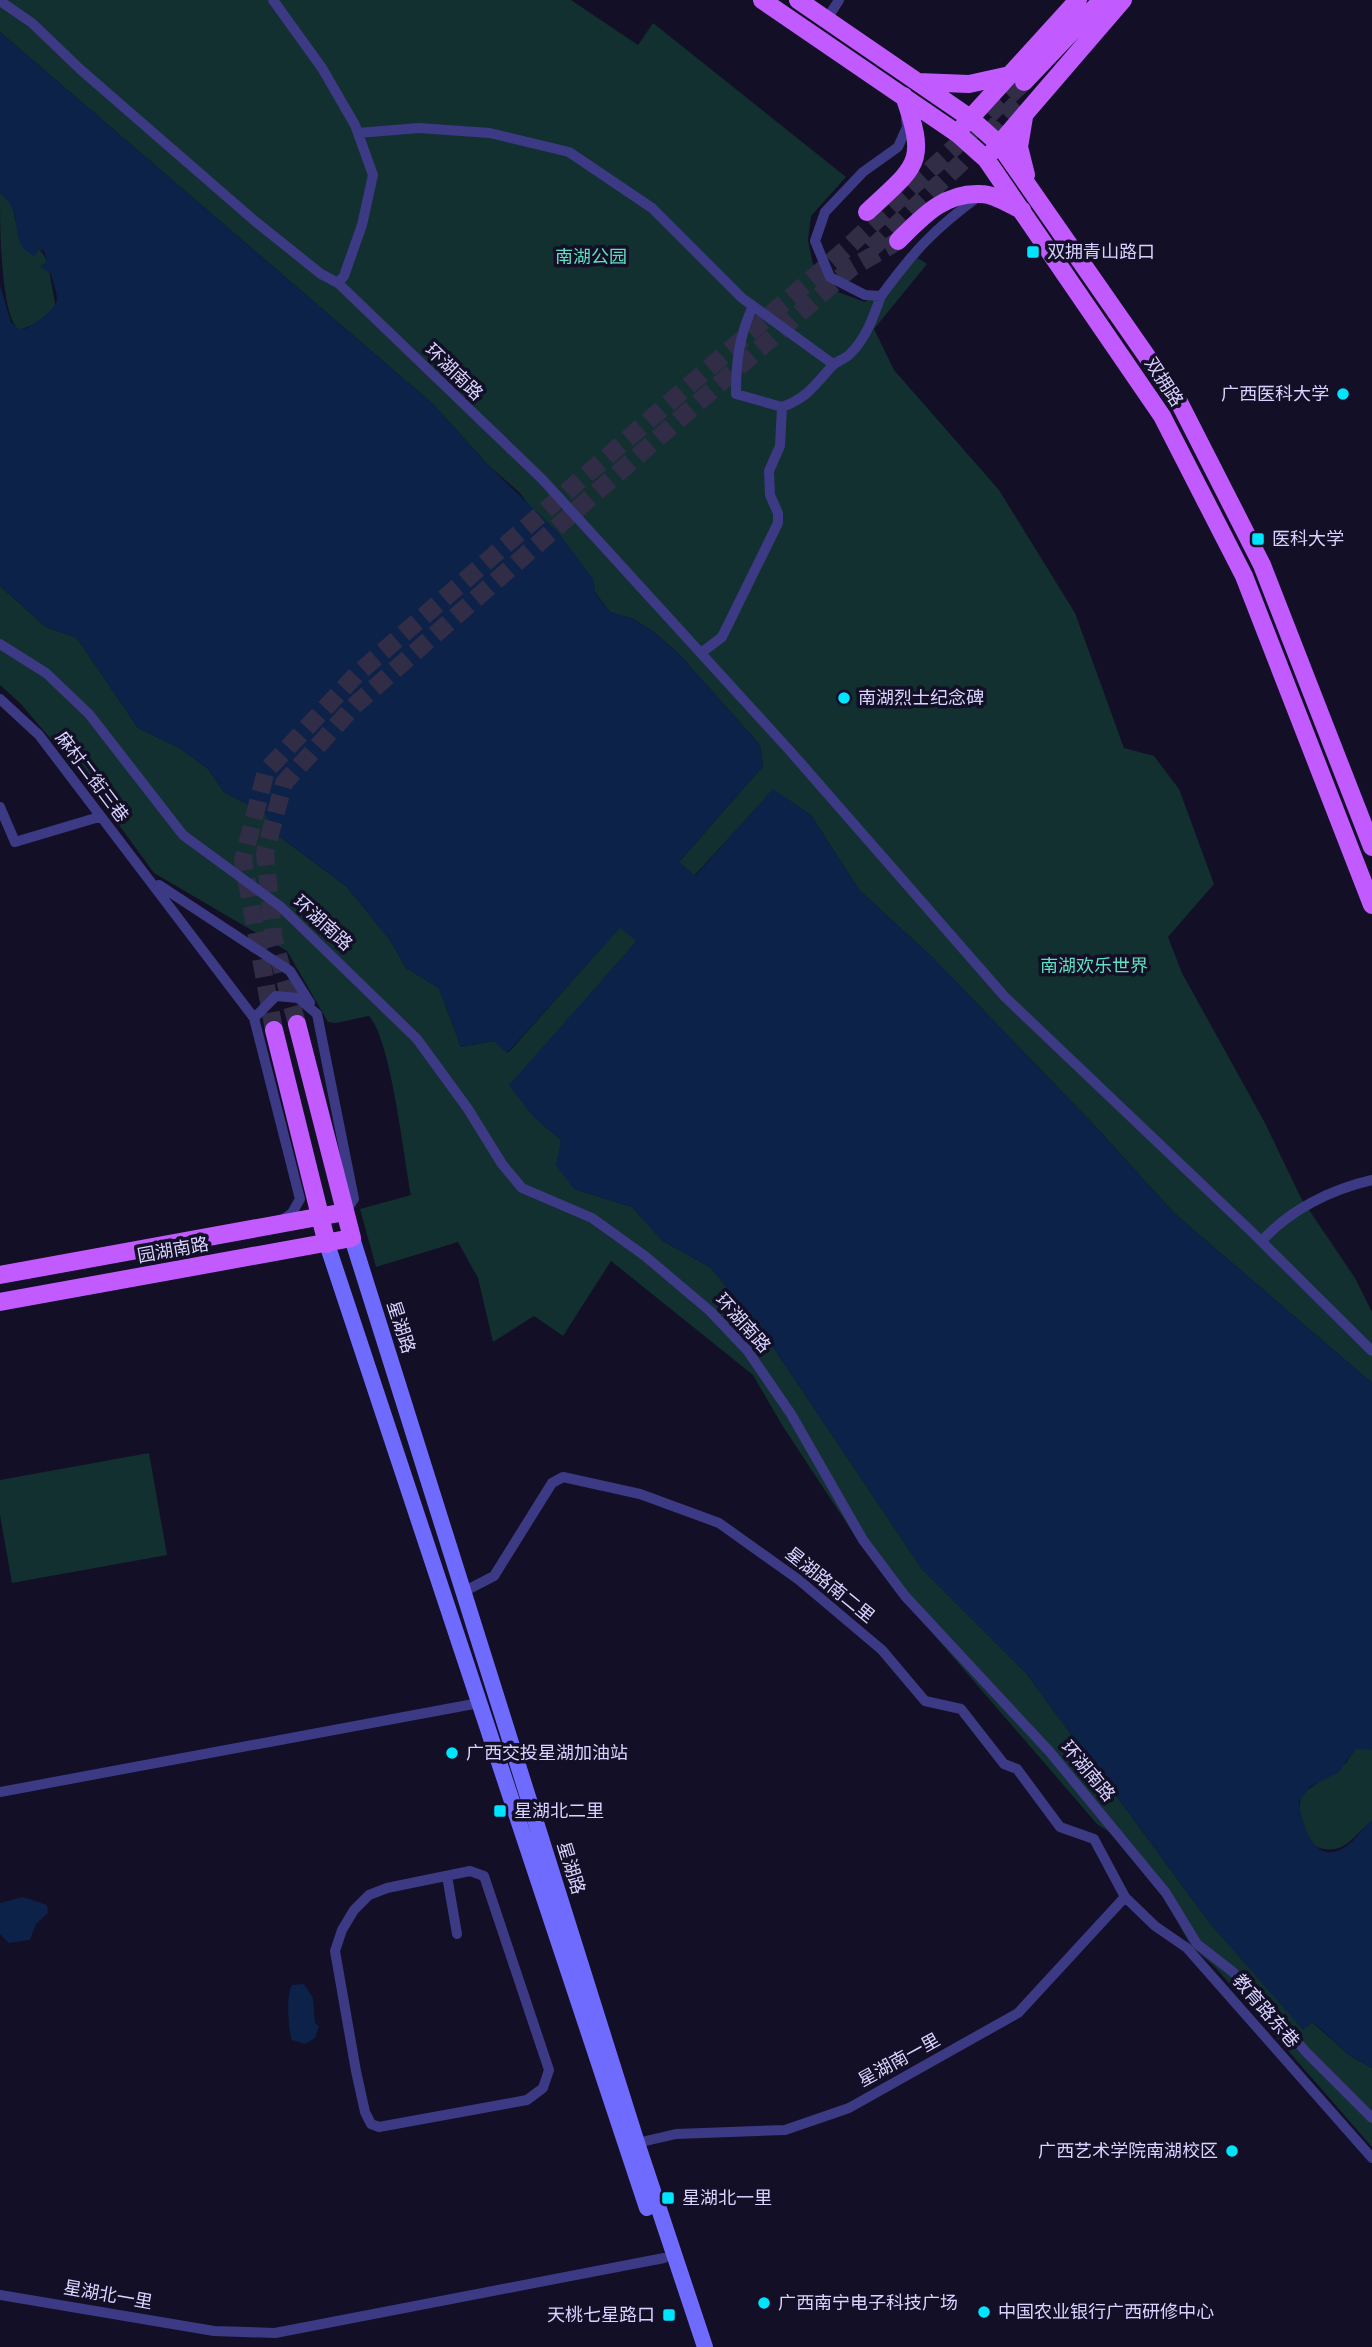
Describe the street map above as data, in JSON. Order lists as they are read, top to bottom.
{
  "streets": {
    "main road": ["双拥路", "园湖南路", "星湖路"],
    "street": [
      "环湖南路",
      "麻村二街三巷",
      "星湖路南二里",
      "教育路东巷",
      "星湖南一里",
      "星湖北一里"
    ]
  },
  "crossings": [
    ["园湖南路", "星湖路"],
    ["星湖路", "星湖路南二里"],
    ["星湖路", "星湖南一里"],
    ["星湖路", "星湖北一里"],
    ["星湖路南二里", "教育路东巷"],
    ["星湖路南二里", "星湖南一里"],
    ["教育路东巷", "星湖南一里"]
  ],
  "parks": ["南湖公园", "南湖欢乐世界"],
  "places": {
    "transit": [
      "双拥青山路口",
      "医科大学",
      "星湖北二里",
      "星湖北一里",
      "天桃七星路口"
    ],
    "other": [
      "广西医科大学",
      "南湖烈士纪念碑",
      "广西交投星湖加油站",
      "广西艺术学院南湖校区",
      "广西南宁电子科技广场",
      "中国农业银行广西研修中心"
    ]
  }
}
